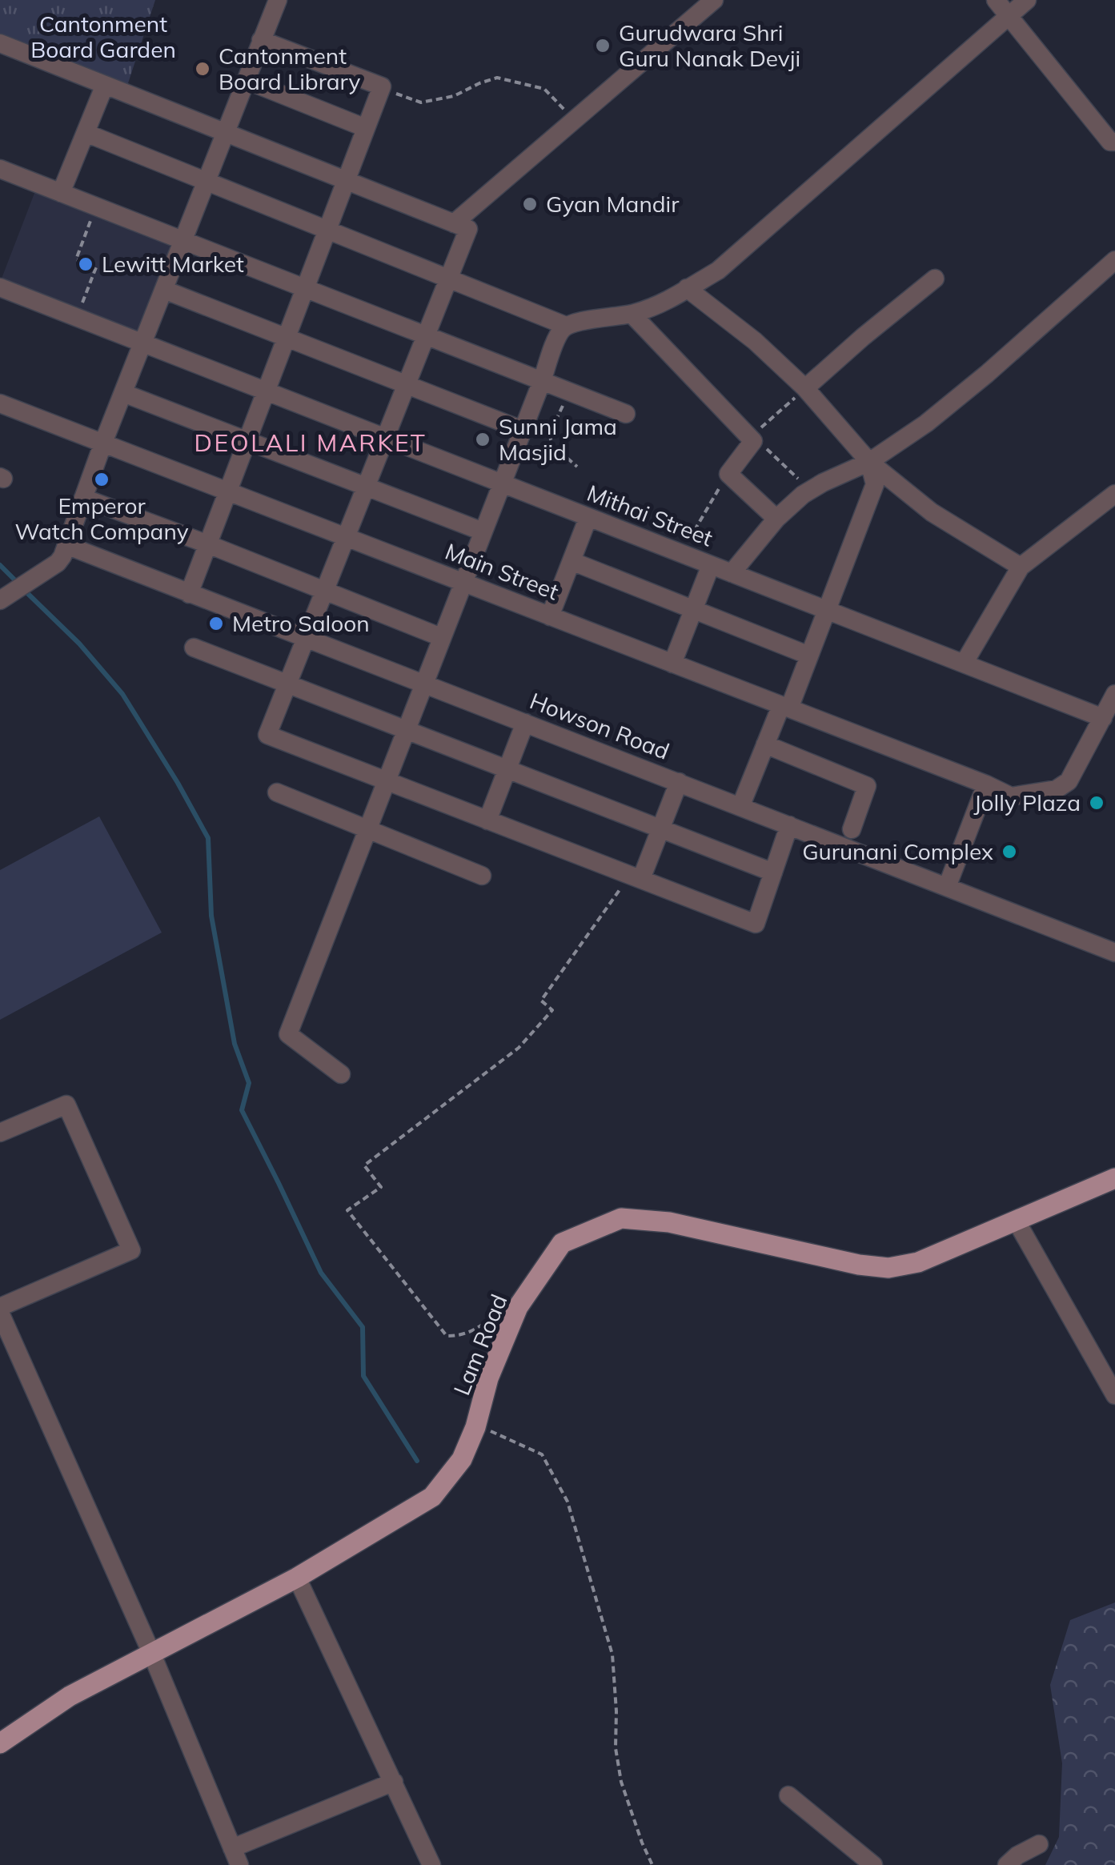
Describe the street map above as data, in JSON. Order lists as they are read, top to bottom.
{
  "streets": {
    "main road": ["Lam Road"],
    "street": ["Mithai Street", "Main Street", "Howson Road"]
  },
  "crossings": [
    ["Mithai Street", "Main Street"]
  ],
  "districts": ["DEOLALI MARKET"],
  "parks": ["Cantonment Board Garden"],
  "places": [
    "Gurudwara Shri Guru Nanak Devji",
    "Cantonment Board Library",
    "Gyan Mandir",
    "Lewitt Market",
    "Sunni Jama Masjid",
    "Emperor Watch Company",
    "Metro Saloon",
    "Jolly Plaza",
    "Gurunani Complex"
  ]
}
